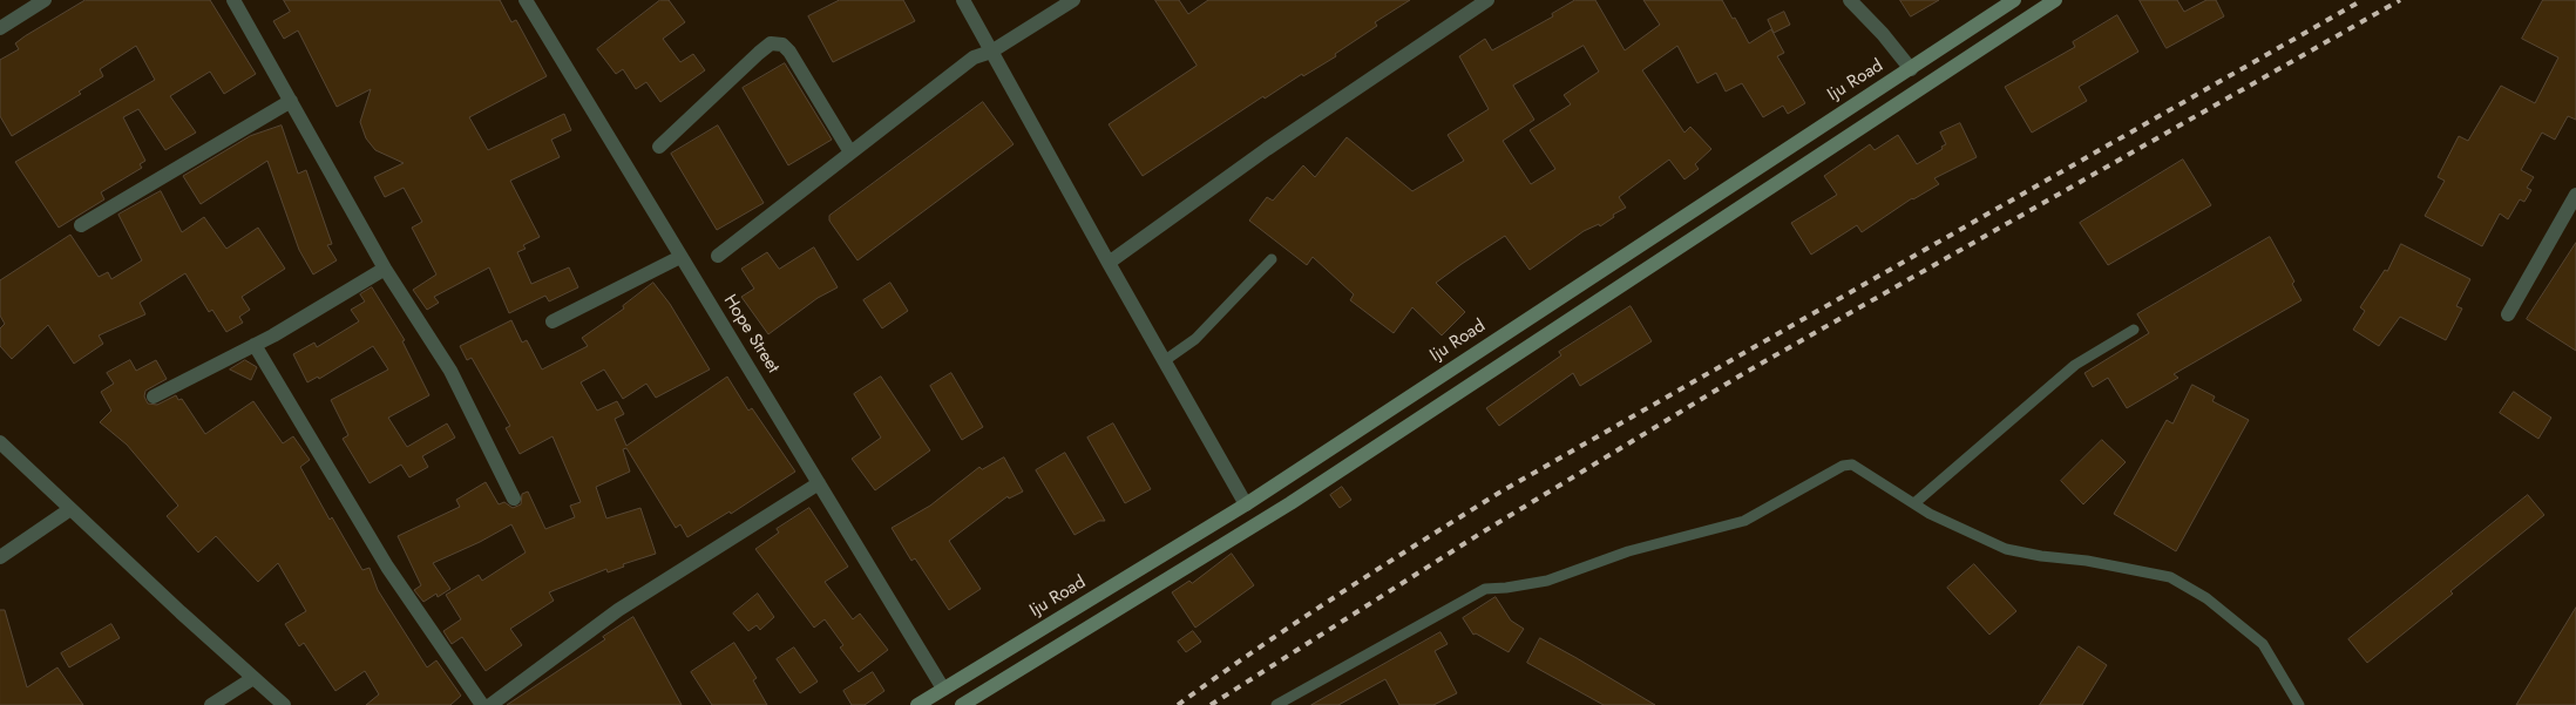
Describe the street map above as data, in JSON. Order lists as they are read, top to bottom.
{
  "streets": {
    "main road": ["Iju Road"],
    "street": ["Hope Street"]
  },
  "crossings": [
    ["Iju Road", "Hope Street"]
  ]
}
